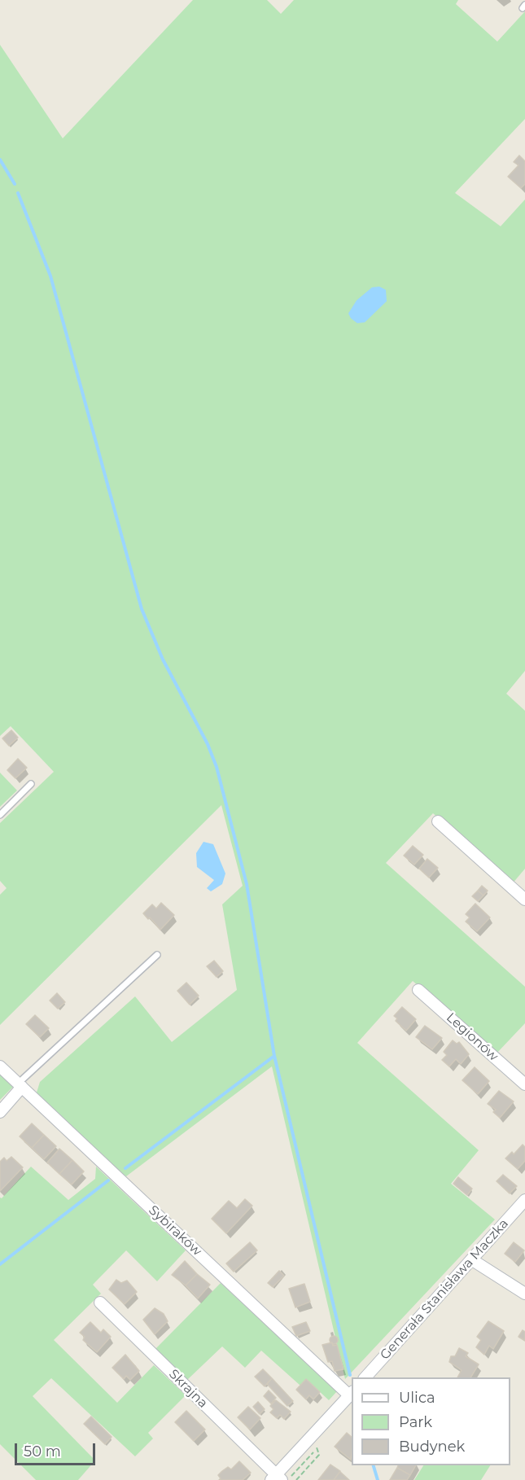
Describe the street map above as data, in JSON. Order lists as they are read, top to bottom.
{
  "streets": {
    "street": [
      "Legionów",
      "Sybiraków",
      "Generała Stanisława Maczka",
      "Skrajna"
    ]
  },
  "legend": ["Ulica", "Park", "Budynek"],
  "scale_bar": "50 m"
}
